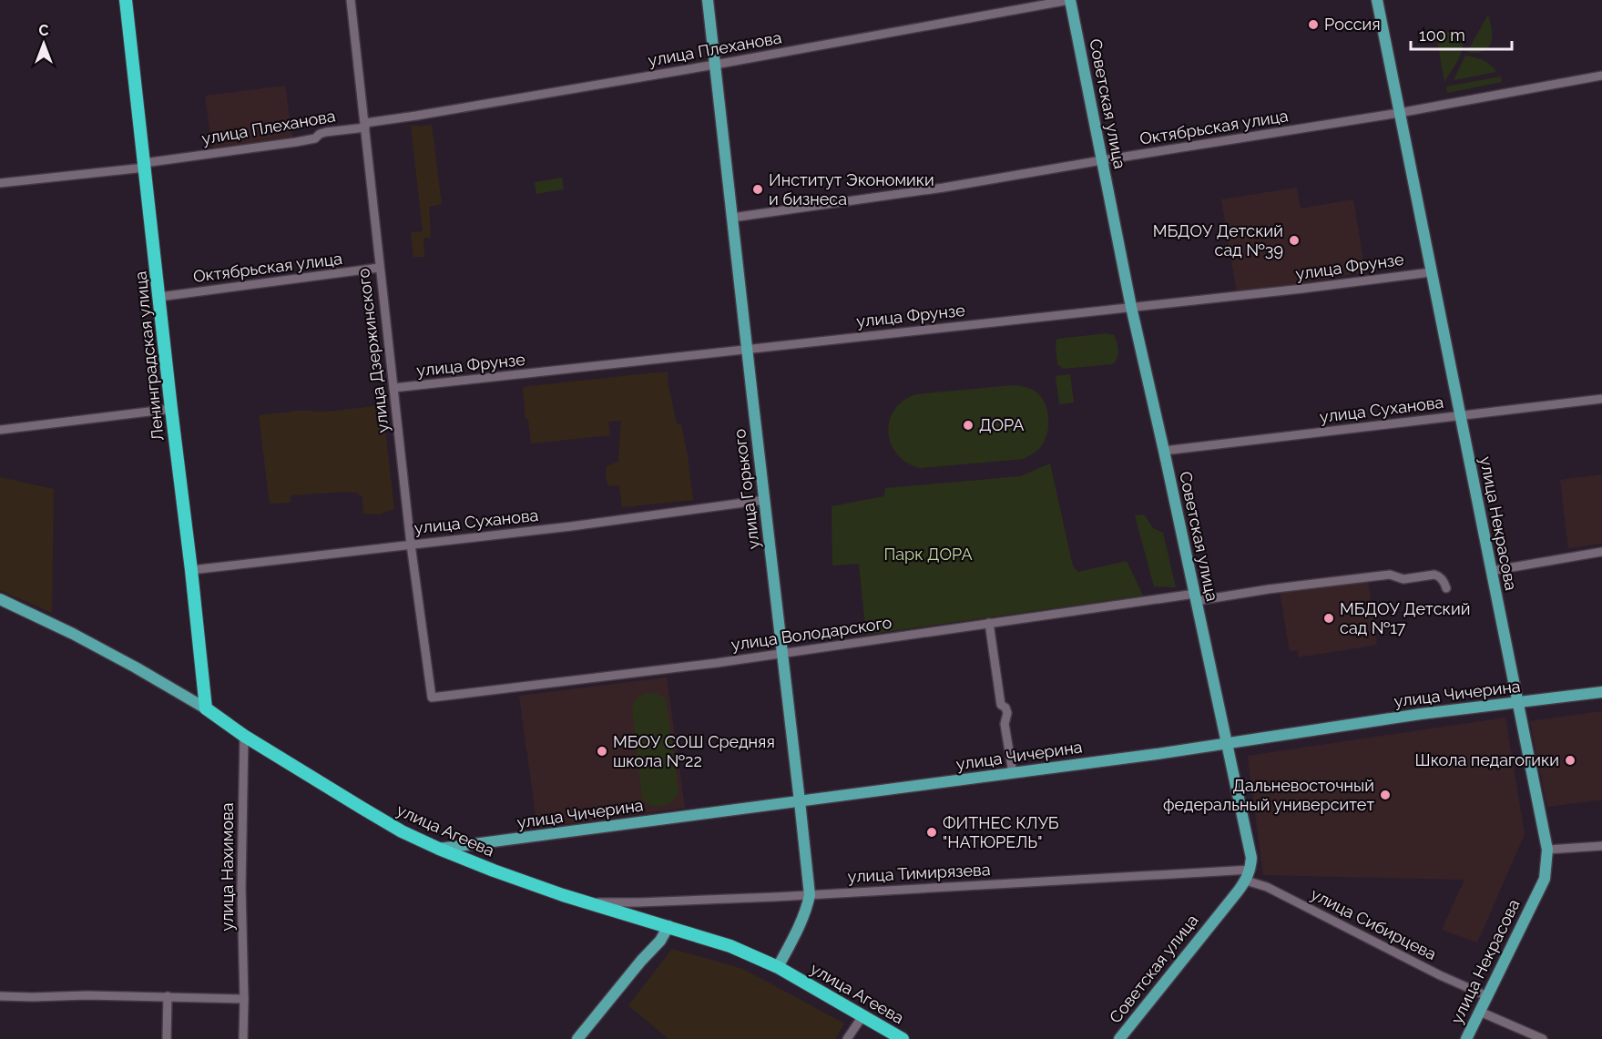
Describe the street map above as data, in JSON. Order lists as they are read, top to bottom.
{
  "streets": {
    "highway": ["Ленинградская улица", "улица Агеева"],
    "main road": [
      "Советская улица",
      "улица Горького",
      "улица Некрасова",
      "улица Чичерина"
    ],
    "street": [
      "улица Плеханова",
      "Октябрьская улица",
      "улица Фрунзе",
      "улица Дзержинского",
      "улица Суханова",
      "улица Володарского",
      "улица Нахимова",
      "улица Тимирязева",
      "улица Сибирцева"
    ]
  },
  "crossings": [
    ["улица Плеханова", "Советская улица"],
    ["улица Плеханова", "улица Дзержинского"],
    ["улица Плеханова", "Ленинградская улица"],
    ["улица Плеханова", "улица Горького"],
    ["Советская улица", "Октябрьская улица"],
    ["Советская улица", "улица Фрунзе"],
    ["Советская улица", "улица Суханова"],
    ["Советская улица", "улица Володарского"],
    ["Советская улица", "улица Чичерина"],
    ["Советская улица", "улица Тимирязева"],
    ["Советская улица", "улица Сибирцева"],
    ["Октябрьская улица", "улица Дзержинского"],
    ["Октябрьская улица", "Ленинградская улица"],
    ["Октябрьская улица", "улица Горького"],
    ["Октябрьская улица", "улица Некрасова"],
    ["улица Фрунзе", "улица Дзержинского"],
    ["улица Фрунзе", "улица Горького"],
    ["улица Фрунзе", "улица Некрасова"],
    ["улица Дзержинского", "улица Суханова"],
    ["улица Дзержинского", "улица Володарского"],
    ["Ленинградская улица", "улица Суханова"],
    ["Ленинградская улица", "улица Агеева"],
    ["улица Суханова", "улица Горького"],
    ["улица Суханова", "улица Некрасова"],
    ["улица Горького", "улица Володарского"],
    ["улица Горького", "улица Чичерина"],
    ["улица Горького", "улица Агеева"],
    ["улица Горького", "улица Тимирязева"],
    ["улица Некрасова", "улица Чичерина"],
    ["улица Некрасова", "улица Сибирцева"],
    ["улица Чичерина", "улица Агеева"],
    ["улица Агеева", "улица Нахимова"],
    ["улица Агеева", "улица Тимирязева"]
  ],
  "parks": ["Парк ДОРА"],
  "places": [
    "Россия",
    "Институт Экономики и бизнеса",
    "МБДОУ Детский сад №39",
    "ДОРА",
    "МБДОУ Детский сад №17",
    "МБОУ СОШ Средняя школа №22",
    "Школа педагогики",
    "Дальневосточный федеральный университет",
    "ФИТНЕС КЛУБ \"НАТЮРЕЛЬ\""
  ],
  "scale_bar": "100 m",
  "north": "top"
}
